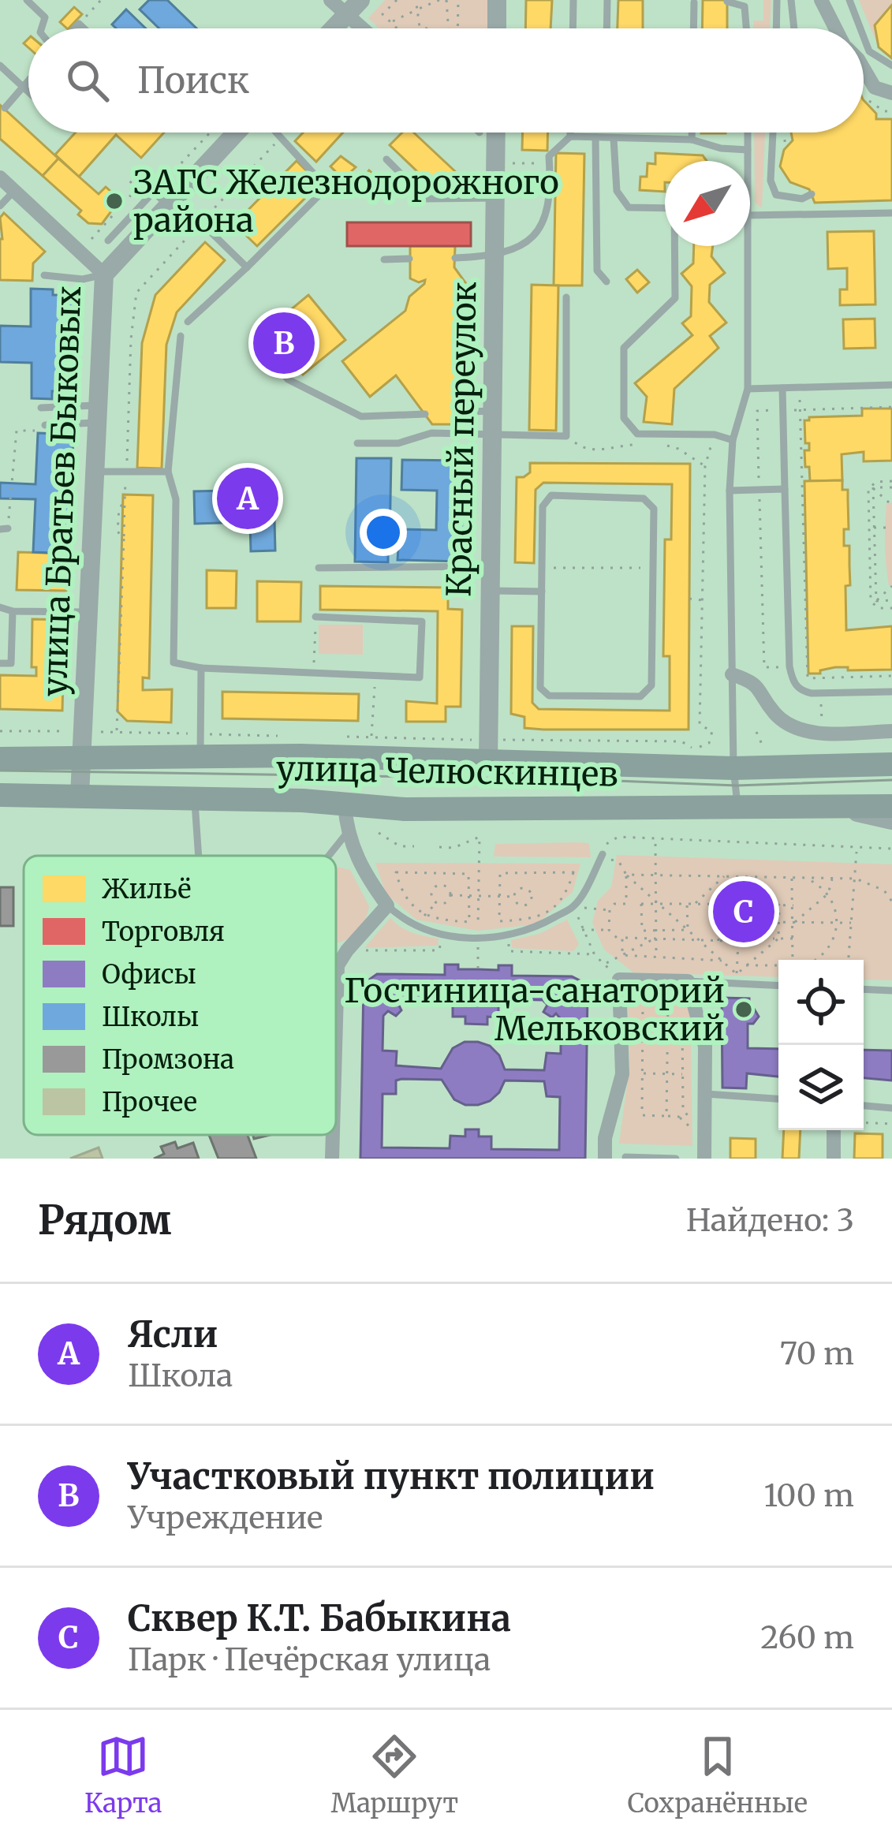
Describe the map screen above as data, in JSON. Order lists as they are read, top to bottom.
{
  "streets": {
    "main road": ["улица Челюскинцев"],
    "street": ["Красный переулок", "улица Братьев Быковых"]
  },
  "crossings": [
    ["Красный переулок", "улица Челюскинцев"],
    ["улица Братьев Быковых", "улица Челюскинцев"]
  ],
  "places": ["ЗАГС Железнодорожного района", "Гостиница-санаторий Мельковский"],
  "legend": [
    "Жильё",
    "Торговля",
    "Офисы",
    "Школы",
    "Промзона",
    "Прочее"
  ],
  "north": "bottom left",
  "page": {
    "search": "Поиск",
    "pins": ["B", "A", "C"],
    "heading": ["Рядом", "Найдено: 3"],
    "list": [
      {
        "mark": "A",
        "name": "Ясли",
        "note": "Школа",
        "value": "70 m"
      },
      {
        "mark": "B",
        "name": "Участковый пункт полиции",
        "note": "Учреждение",
        "value": "100 m"
      },
      {
        "mark": "C",
        "name": "Сквер К.Т. Бабыкина",
        "note": "Парк · Печёрская улица",
        "value": "260 m"
      }
    ],
    "nav": ["Карта", "Маршрут", "Сохранённые"]
  }
}
